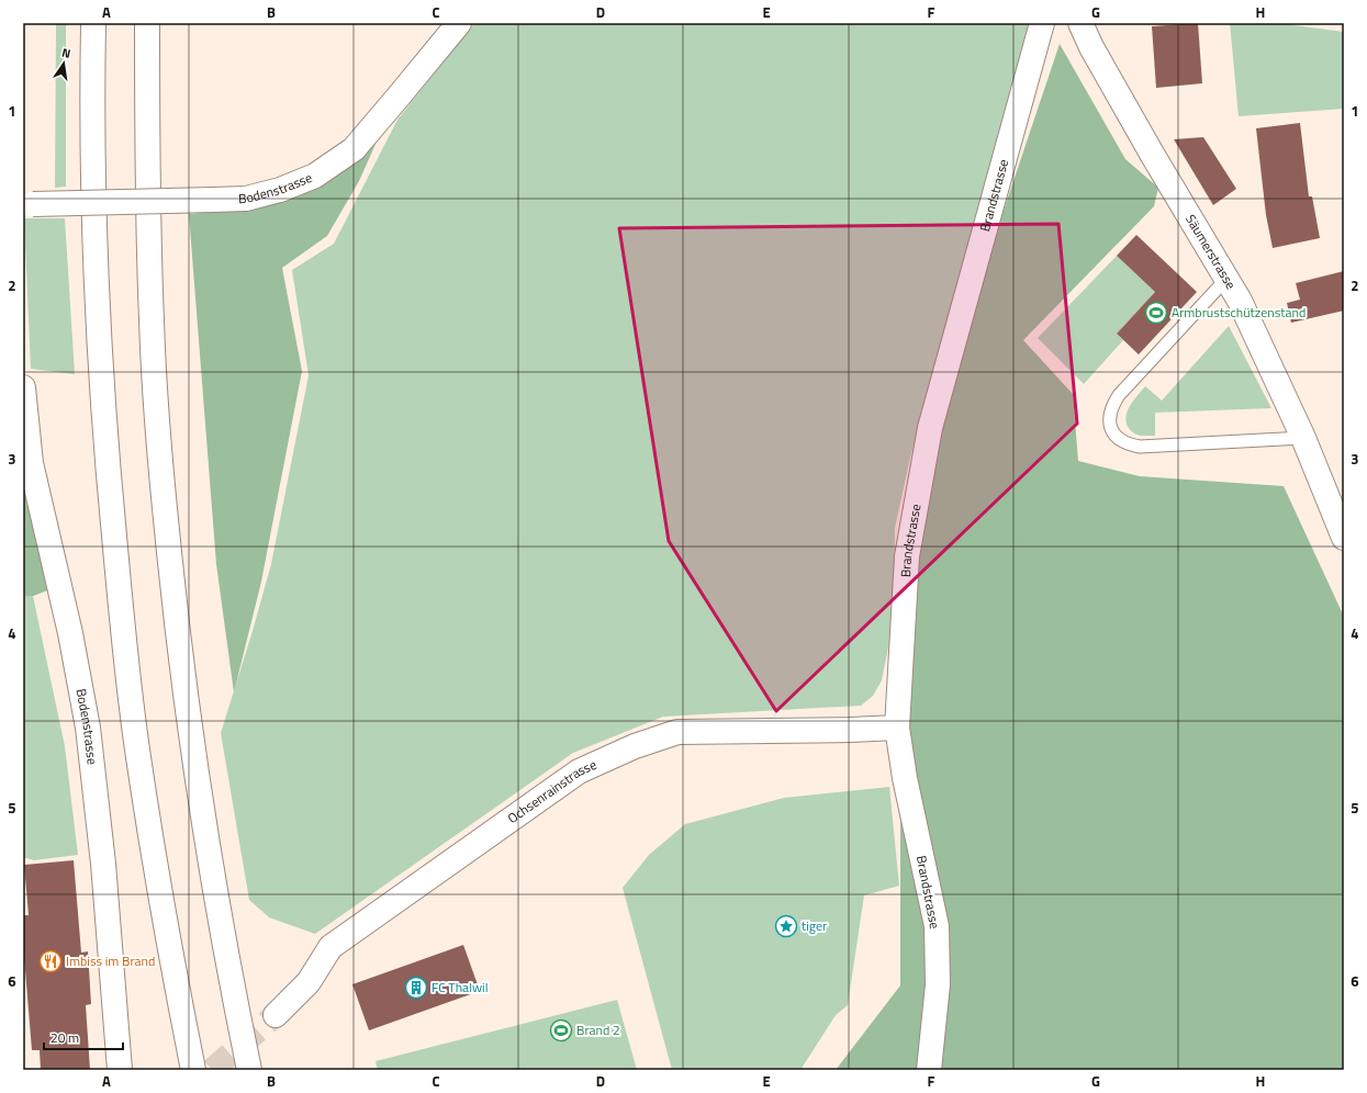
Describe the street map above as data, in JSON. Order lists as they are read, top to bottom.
{
  "streets": {
    "main road": [
      "Bodenstrasse",
      "Brandstrasse",
      "Säumerstrasse",
      "Ochsenrainstrasse"
    ]
  },
  "crossings": [
    ["Brandstrasse", "Ochsenrainstrasse"]
  ],
  "places": {
    "sports": ["Armbrustschützenstand", "Brand 2"],
    "place": ["tiger"],
    "restaurant": ["Imbiss im Brand"],
    "building": ["FC Thalwil"]
  },
  "scale_bar": "20 m",
  "north": "top",
  "grid": {
    "columns": [
      "A",
      "B",
      "C",
      "D",
      "E",
      "F",
      "G",
      "H"
    ],
    "rows": [
      "1",
      "2",
      "3",
      "4",
      "5",
      "6"
    ]
  }
}
